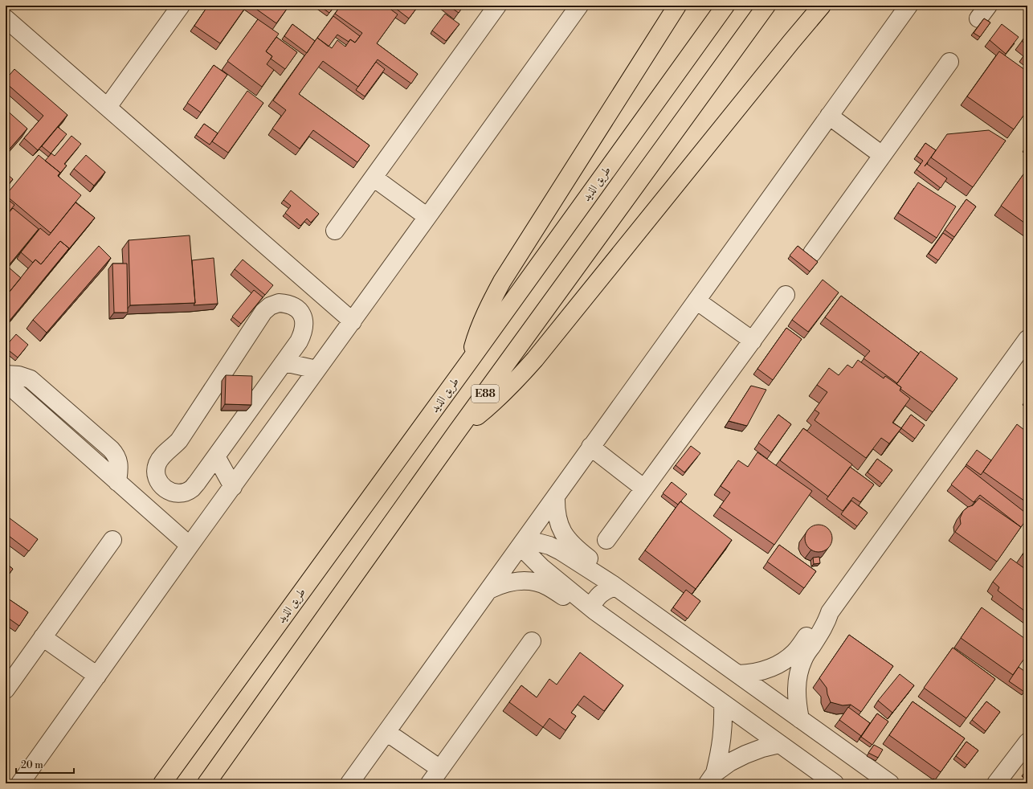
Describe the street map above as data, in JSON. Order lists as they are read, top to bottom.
{
  "streets": {
    "highway": ["طريق الذيد", "E88"]
  },
  "scale_bar": "20 m"
}
